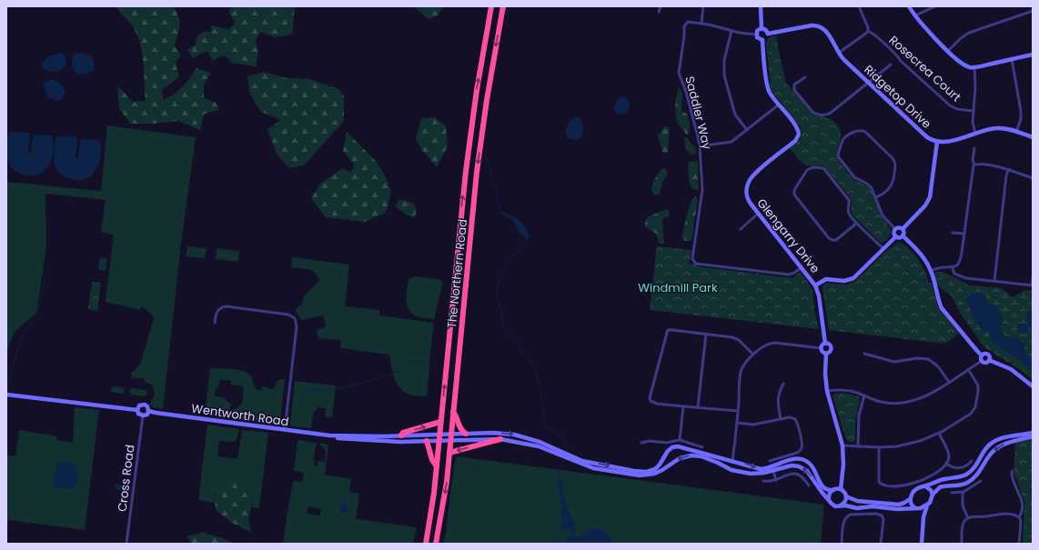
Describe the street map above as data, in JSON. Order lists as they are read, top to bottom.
{
  "streets": {
    "highway": ["The Northern Road"],
    "street": [
      "Rosecrea Court",
      "Ridgetop Drive",
      "Saddler Way",
      "Glengarry Drive",
      "Wentworth Road",
      "Cross Road"
    ]
  },
  "crossings": [
    ["Ridgetop Drive", "Glengarry Drive"],
    ["Saddler Way", "Glengarry Drive"],
    ["The Northern Road", "Wentworth Road"],
    ["Wentworth Road", "Cross Road"]
  ],
  "parks": ["Windmill Park"]
}
